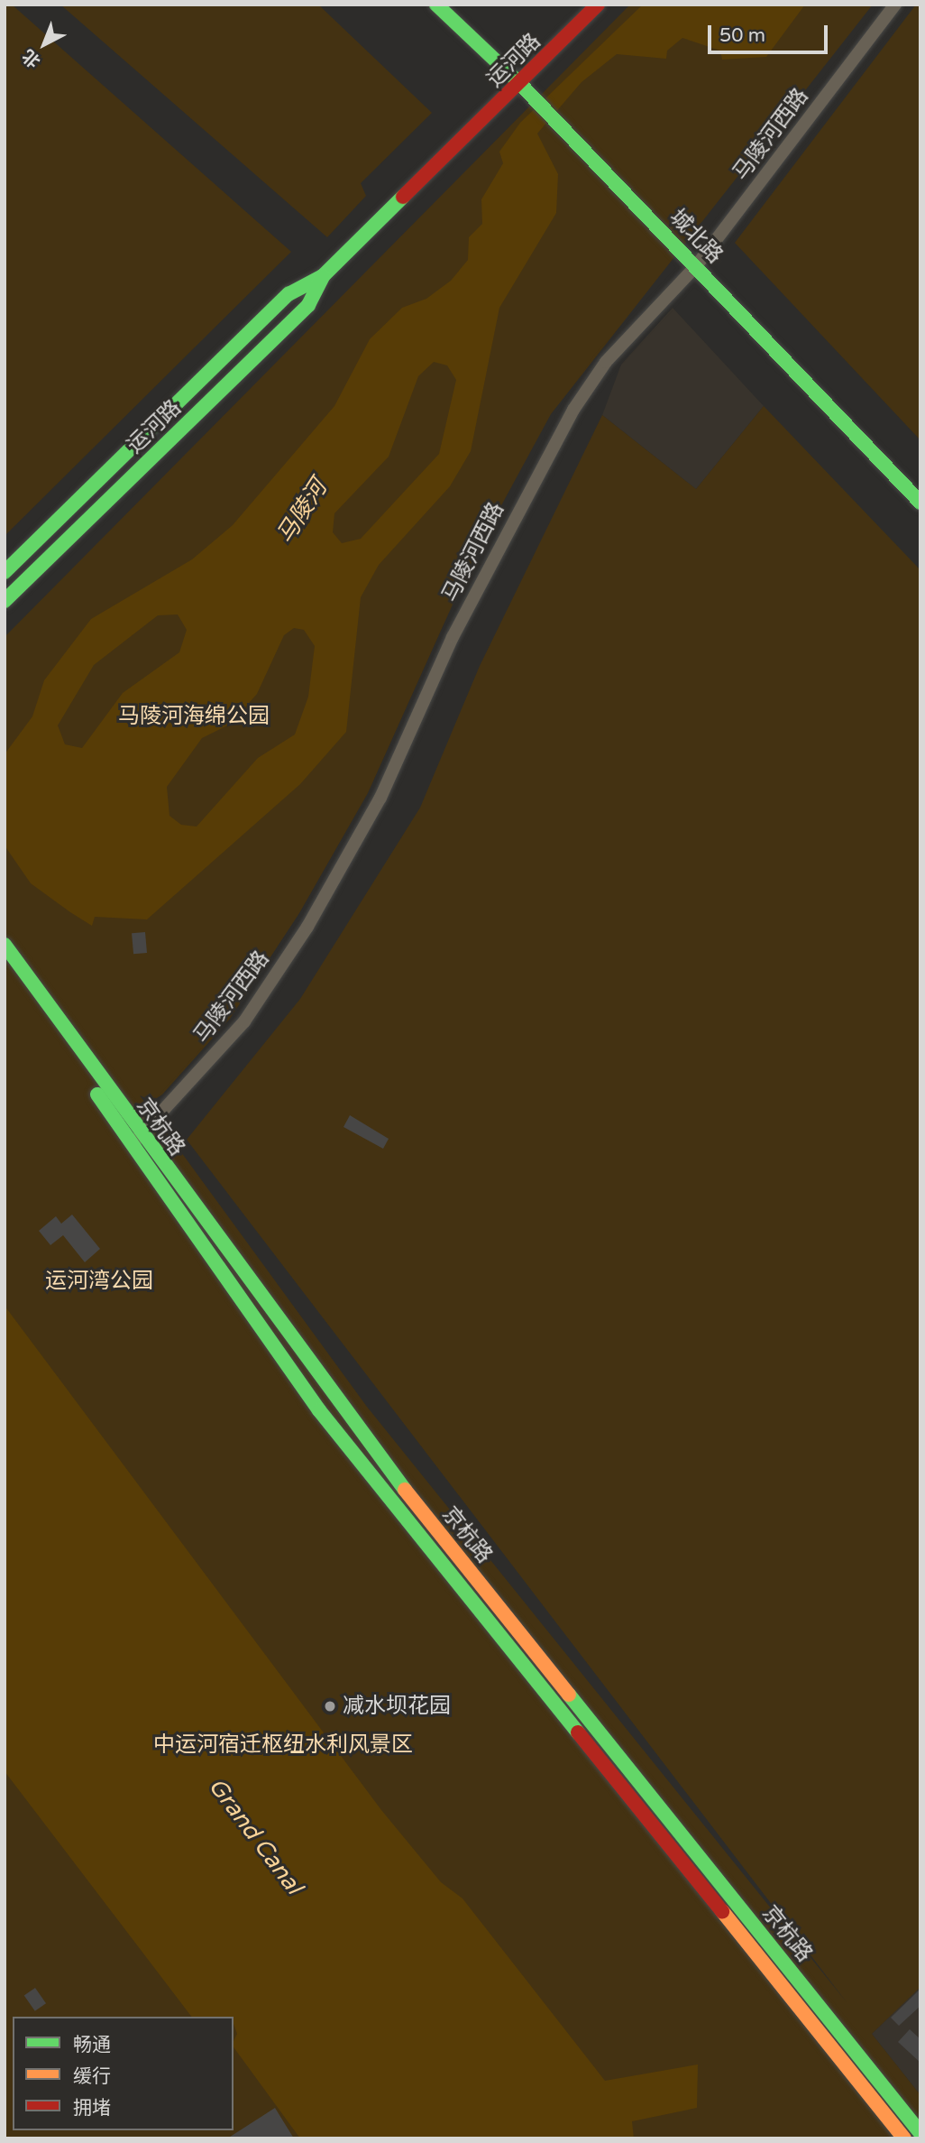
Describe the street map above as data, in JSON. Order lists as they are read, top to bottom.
{
  "streets": {
    "street": [
      "运河路",
      "马陵河西路",
      "城北路",
      "京杭路"
    ]
  },
  "crossings": [
    ["运河路", "城北路"],
    ["马陵河西路", "城北路"],
    ["马陵河西路", "京杭路"]
  ],
  "water": ["马陵河", "Grand Canal"],
  "parks": ["马陵河海绵公园", "运河湾公园", "中运河宿迁枢纽水利风景区"],
  "places": ["减水坝花园"],
  "legend": ["畅通", "缓行", "拥堵"],
  "scale_bar": "50 m",
  "north": "bottom left"
}
